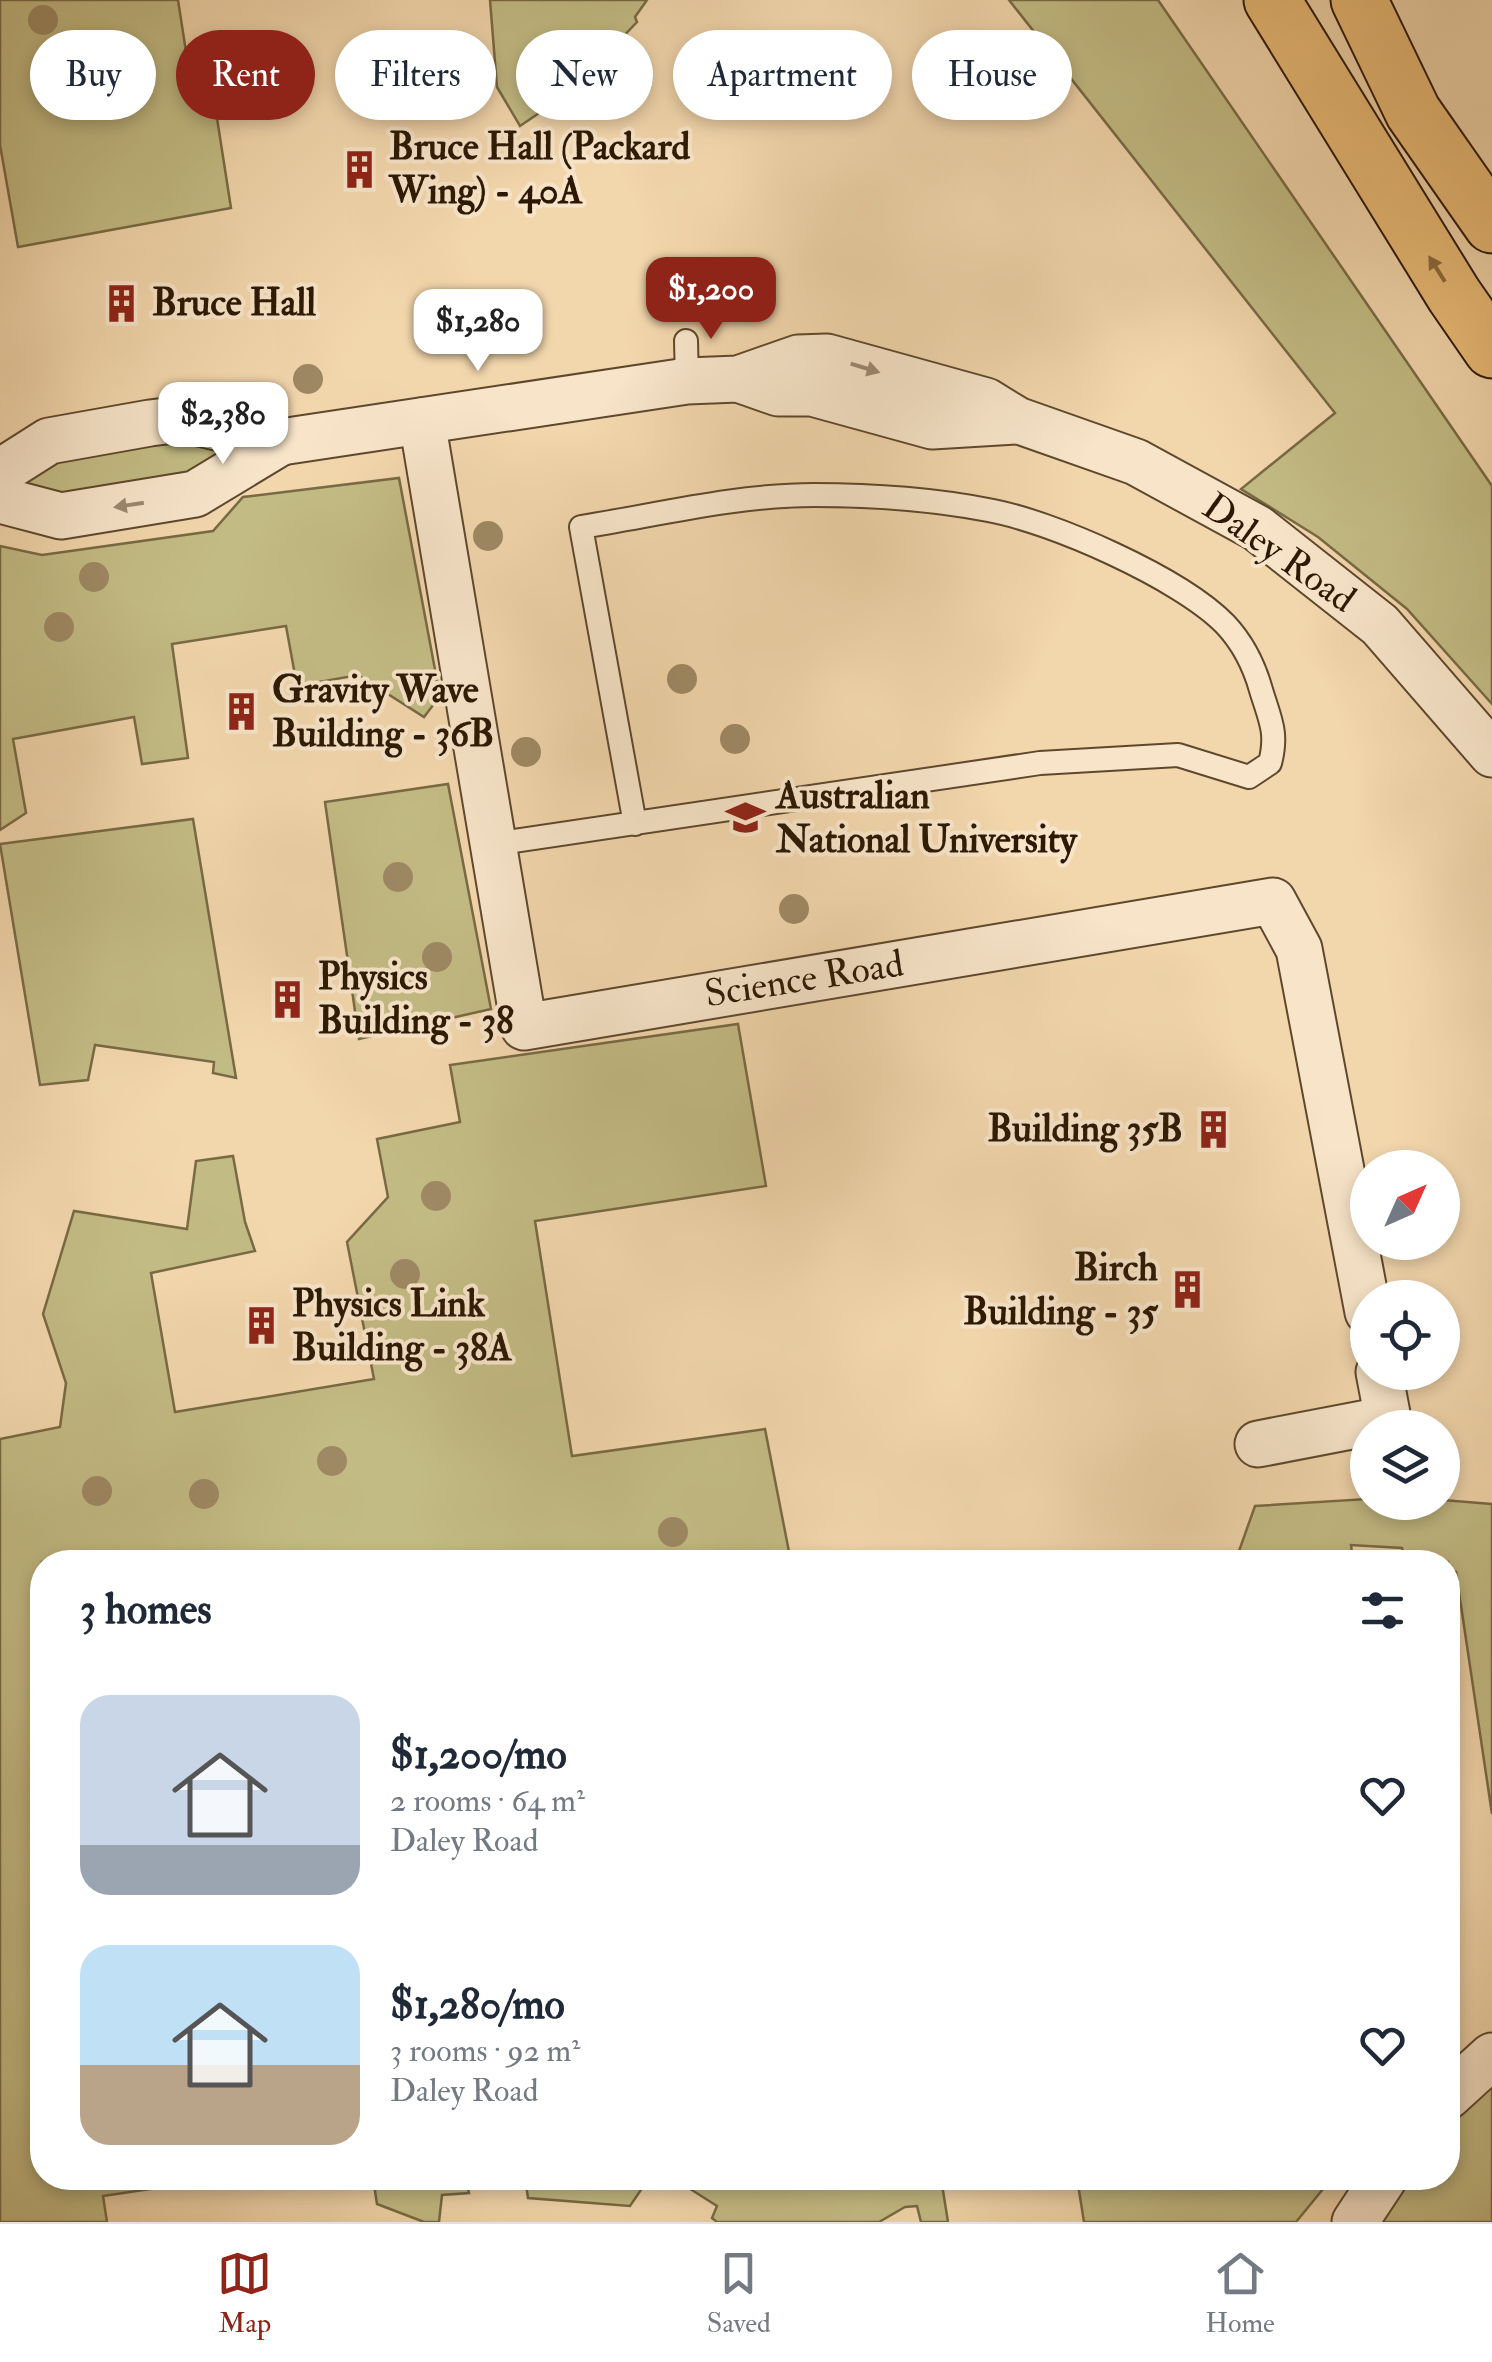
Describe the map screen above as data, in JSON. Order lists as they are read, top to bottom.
{
  "streets": {
    "street": ["Daley Road", "Science Road"]
  },
  "crossings": [
    ["Daley Road", "Science Road"]
  ],
  "places": {
    "building": [
      "Bruce Hall (Packard Wing) - 40A",
      "Bruce Hall",
      "Gravity Wave Building - 36B",
      "Physics Building - 38",
      "Building 35B",
      "Birch Building - 35",
      "Physics Link Building - 38A"
    ],
    "school or university": ["Australian National University"]
  },
  "north": "top right",
  "page": {
    "chip": [
      "Buy",
      "Rent",
      "Filters",
      "New",
      "Apartment",
      "House"
    ],
    "price": ["$1,200", "$1,280", "$2,380"],
    "heading": "3 homes",
    "list": [
      {
        "name": "$1,200/mo",
        "note": "2 rooms · 64 m² · Daley Road"
      },
      {
        "name": "$1,280/mo",
        "note": "3 rooms · 92 m² · Daley Road"
      }
    ],
    "tabs": ["Map", "Saved", "Home"]
  }
}
